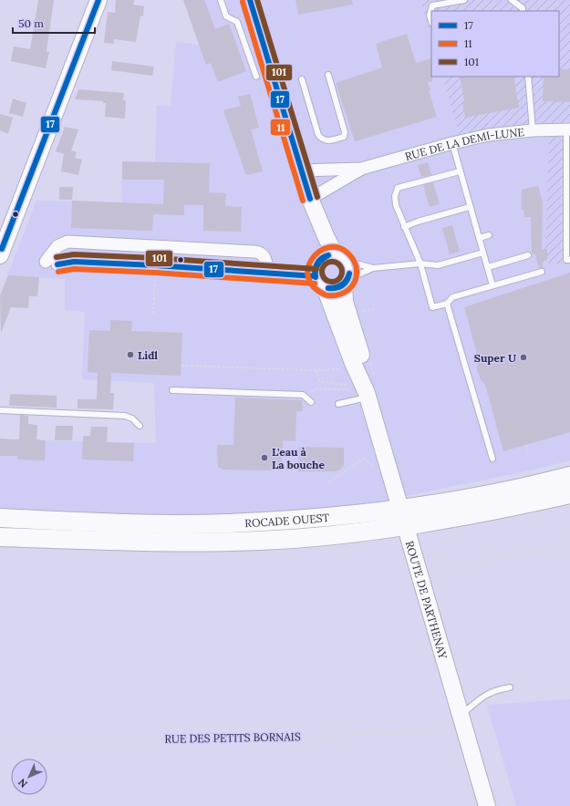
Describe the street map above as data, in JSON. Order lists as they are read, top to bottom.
{
  "streets": {
    "main road": ["ROCADE OUEST", "ROUTE DE PARTHENAY"],
    "street": ["RUE DE LA DEMI-LUNE"],
    "path": ["RUE DES PETITS BORNAIS"]
  },
  "crossings": [
    ["RUE DE LA DEMI-LUNE", "ROUTE DE PARTHENAY"],
    ["ROCADE OUEST", "ROUTE DE PARTHENAY"],
    ["ROUTE DE PARTHENAY", "RUE DES PETITS BORNAIS"]
  ],
  "places": ["Lidl", "Super U", "L'eau à La bouche"],
  "lines": ["transit line 17", "transit line 101", "transit line 11"],
  "legend": ["17", "11", "101"],
  "scale_bar": "50 m",
  "north": "bottom left"
}
